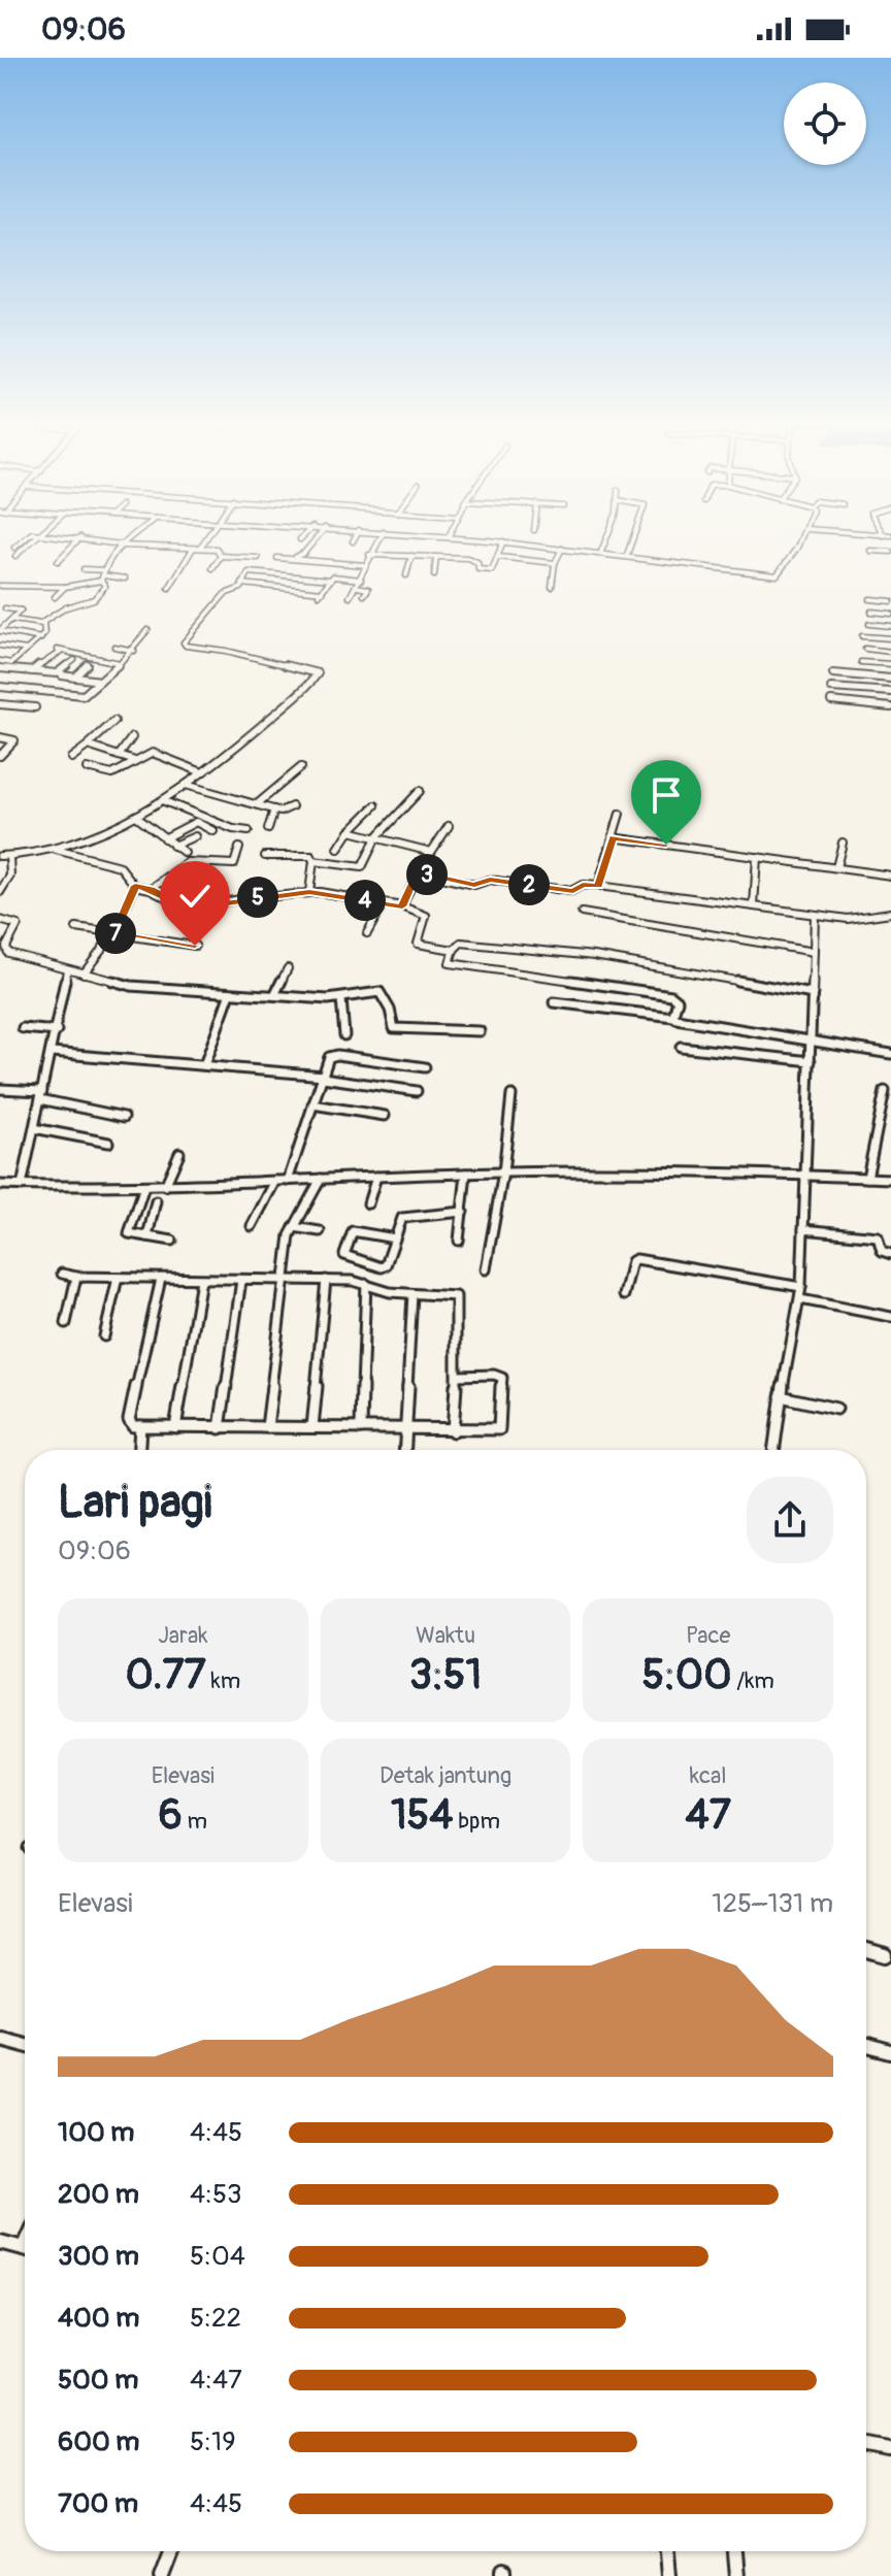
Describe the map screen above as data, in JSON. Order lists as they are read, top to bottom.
{
  "page": {
    "status": "09:06",
    "pins": [
      "3",
      "2",
      "5",
      "4",
      "7"
    ],
    "heading": ["Lari pagi", "09:06"],
    "stats": [
      ["Jarak", "0.77 km"],
      ["Waktu", "3:51"],
      ["Pace", "5:00 /km"],
      ["Elevasi", "6 m"],
      ["Detak jantung", "154 bpm"],
      ["kcal", "47"]
    ],
    "chart": ["Elevasi", "125–131 m"],
    "list": [
      {
        "name": "100 m",
        "note": "4:45"
      },
      {
        "name": "200 m",
        "note": "4:53"
      },
      {
        "name": "300 m",
        "note": "5:04"
      },
      {
        "name": "400 m",
        "note": "5:22"
      },
      {
        "name": "500 m",
        "note": "4:47"
      },
      {
        "name": "600 m",
        "note": "5:19"
      },
      {
        "name": "700 m",
        "note": "4:45"
      }
    ]
  }
}
